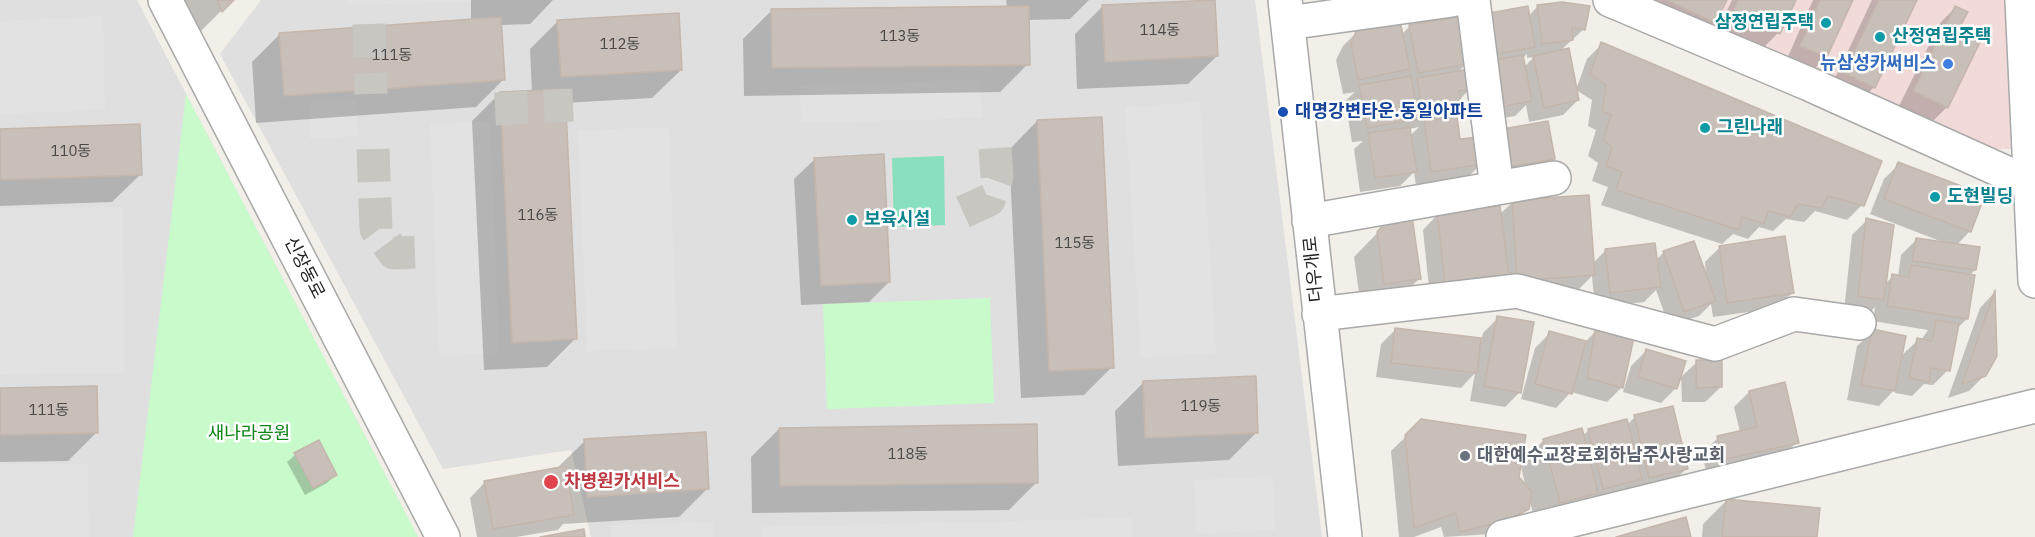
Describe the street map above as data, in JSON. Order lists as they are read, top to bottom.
{
  "streets": {
    "street": ["신장동로", "더우개로"]
  },
  "parks": ["새나라공원"],
  "places": [
    "삼정연립주택",
    "산정연립주택",
    "뉴삼성카써비스",
    "대명강변타운.동일아파트",
    "그린나래",
    "도현빌딩",
    "보육시설",
    "대한예수교장로회하남주사랑교회",
    "차병원카서비스"
  ],
  "house_numbers": [
    "114동",
    "113동",
    "112동",
    "111동",
    "110동",
    "116동",
    "115동",
    "119동",
    "111동",
    "118동"
  ]
}
